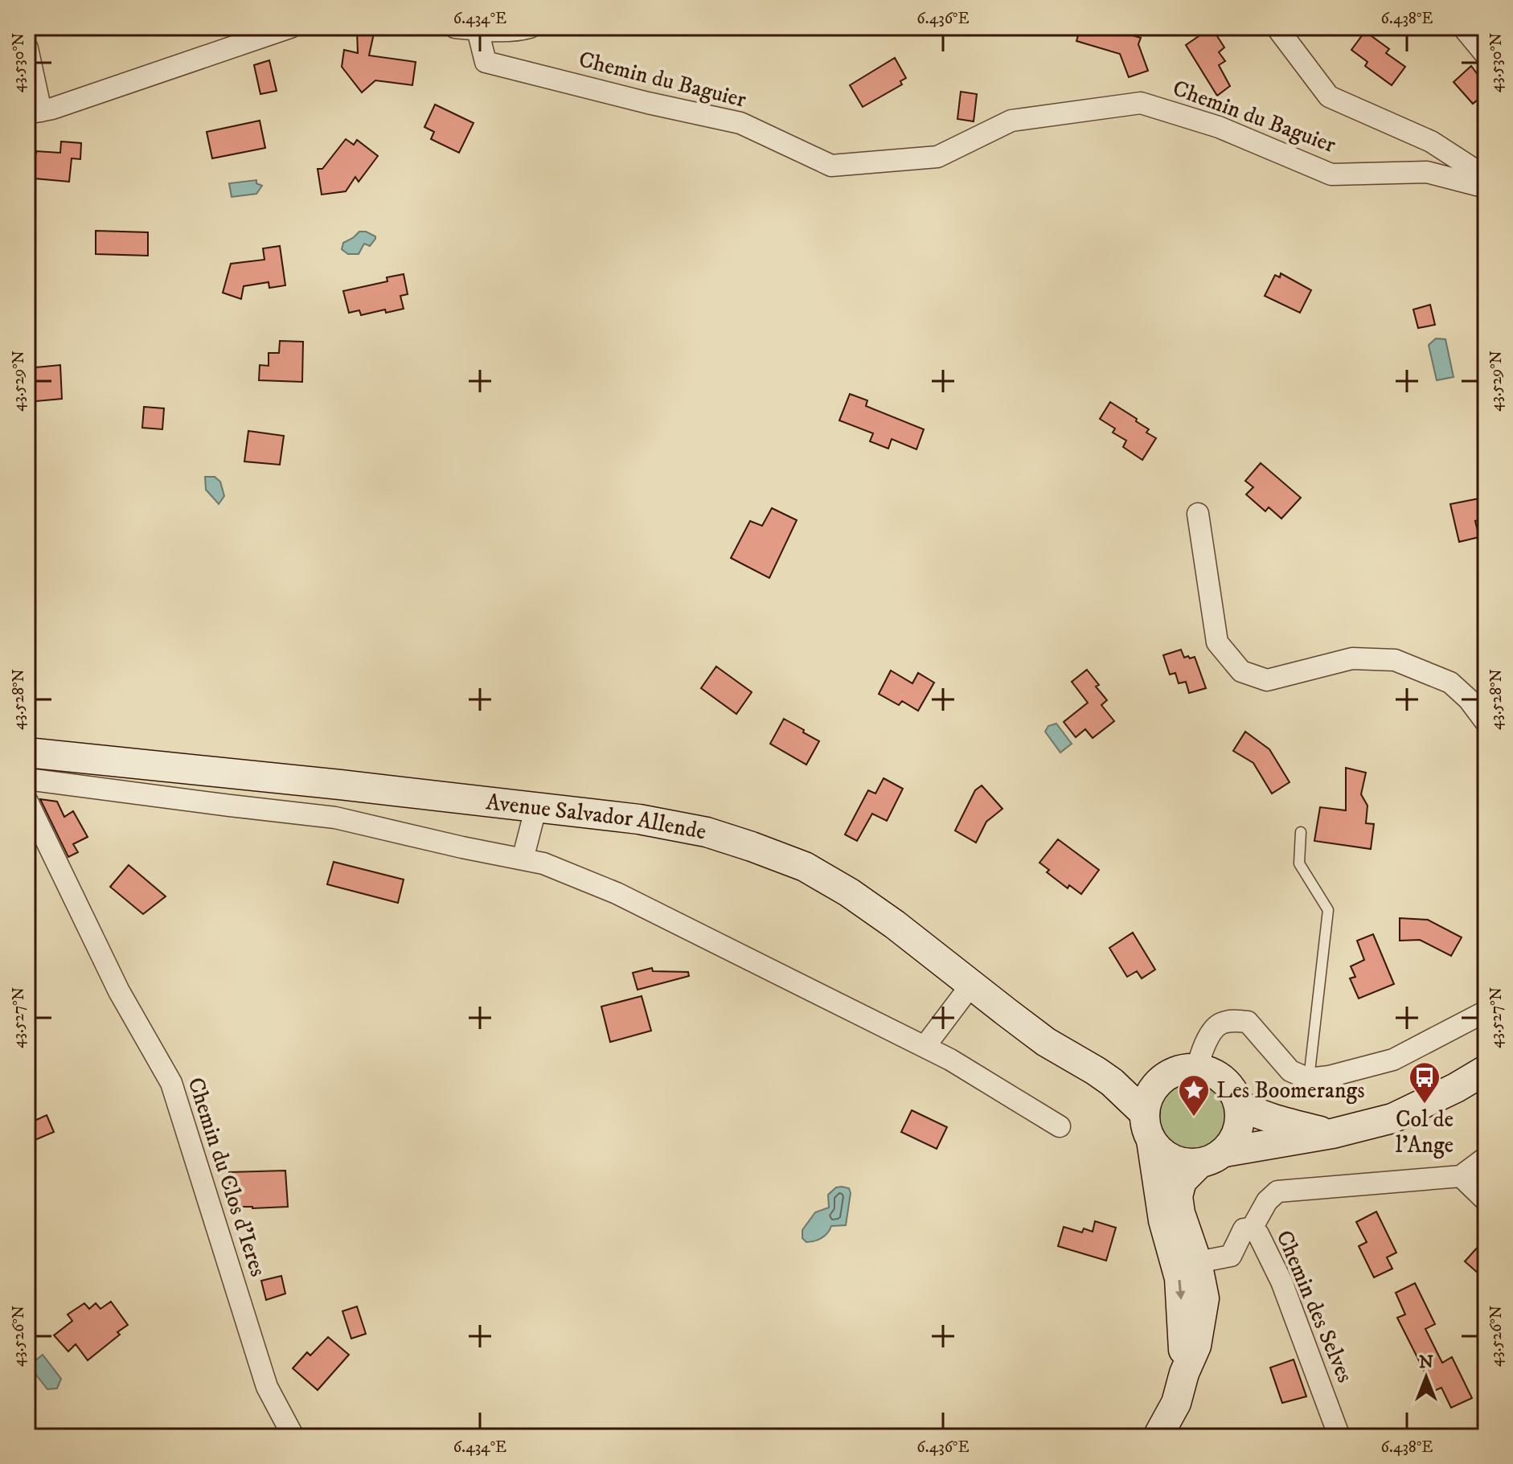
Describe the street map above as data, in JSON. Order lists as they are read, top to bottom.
{
  "streets": {
    "main road": ["Avenue Salvador Allende"],
    "street": ["Chemin du Baguier", "Chemin du Clos d'Ieres", "Chemin des Selves"]
  },
  "places": {
    "bus stop": ["Col de l'Ange"],
    "place": ["Les Boomerangs"]
  },
  "north": "top",
  "coordinates": [
    "6.434°E",
    "6.436°E",
    "6.438°E",
    "43.530°N",
    "43.529°N",
    "43.528°N",
    "43.527°N",
    "43.526°N"
  ]
}
